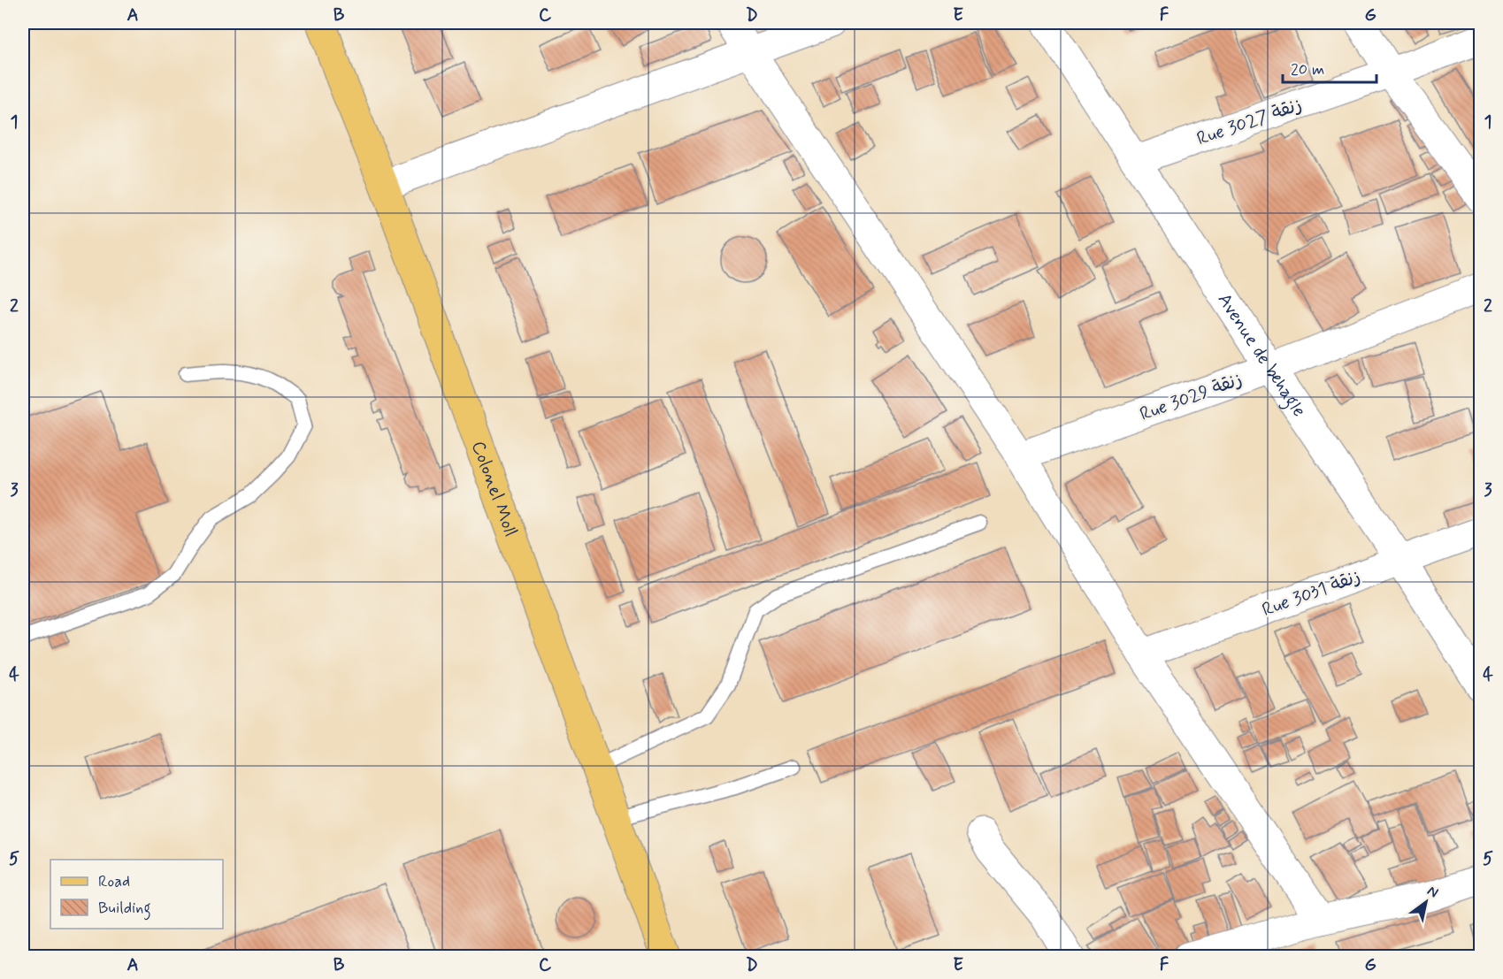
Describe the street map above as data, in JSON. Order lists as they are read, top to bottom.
{
  "streets": {
    "main road": ["Colonel Moll"],
    "street": [
      "Rue 3027 زنقة",
      "Avenue de behagle",
      "Rue 3029 زنقة",
      "Rue 3031 زنقة"
    ]
  },
  "crossings": [
    ["Rue 3027 زنقة", "Avenue de behagle"],
    ["Avenue de behagle", "Rue 3029 زنقة"],
    ["Avenue de behagle", "Rue 3031 زنقة"]
  ],
  "legend": ["Road", "Building"],
  "scale_bar": "20 m",
  "north": "top right",
  "grid": {
    "columns": [
      "A",
      "B",
      "C",
      "D",
      "E",
      "F",
      "G"
    ],
    "rows": [
      "1",
      "2",
      "3",
      "4",
      "5"
    ]
  }
}
